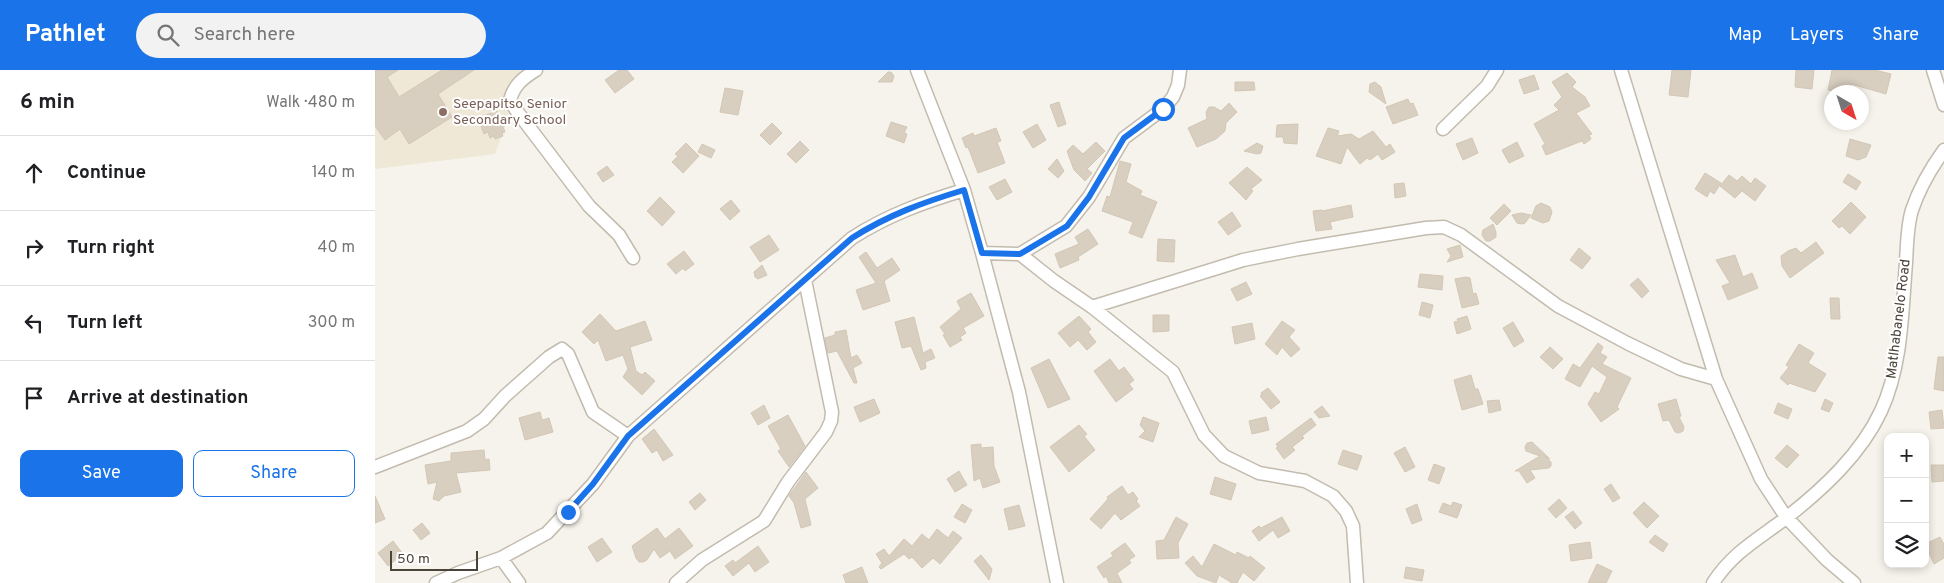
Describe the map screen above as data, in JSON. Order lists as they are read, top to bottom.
{
  "streets": {
    "street": ["Matlhabanelo Road"]
  },
  "places": ["Seepapitso Senior Secondary School"],
  "scale_bar": "50 m",
  "north": "bottom right",
  "page": {
    "header": "Pathlet",
    "search": "Search here",
    "nav": ["Map", "Layers", "Share"],
    "heading": ["6 min", "Walk · 480 m"],
    "list": [
      ["Continue", "140 m"],
      ["Turn right", "40 m"],
      ["Turn left", "300 m"],
      "Arrive at destination"
    ],
    "map_buttons": ["+", "−"],
    "buttons": ["Save", "Share"],
    "scale": "50 m"
  }
}
